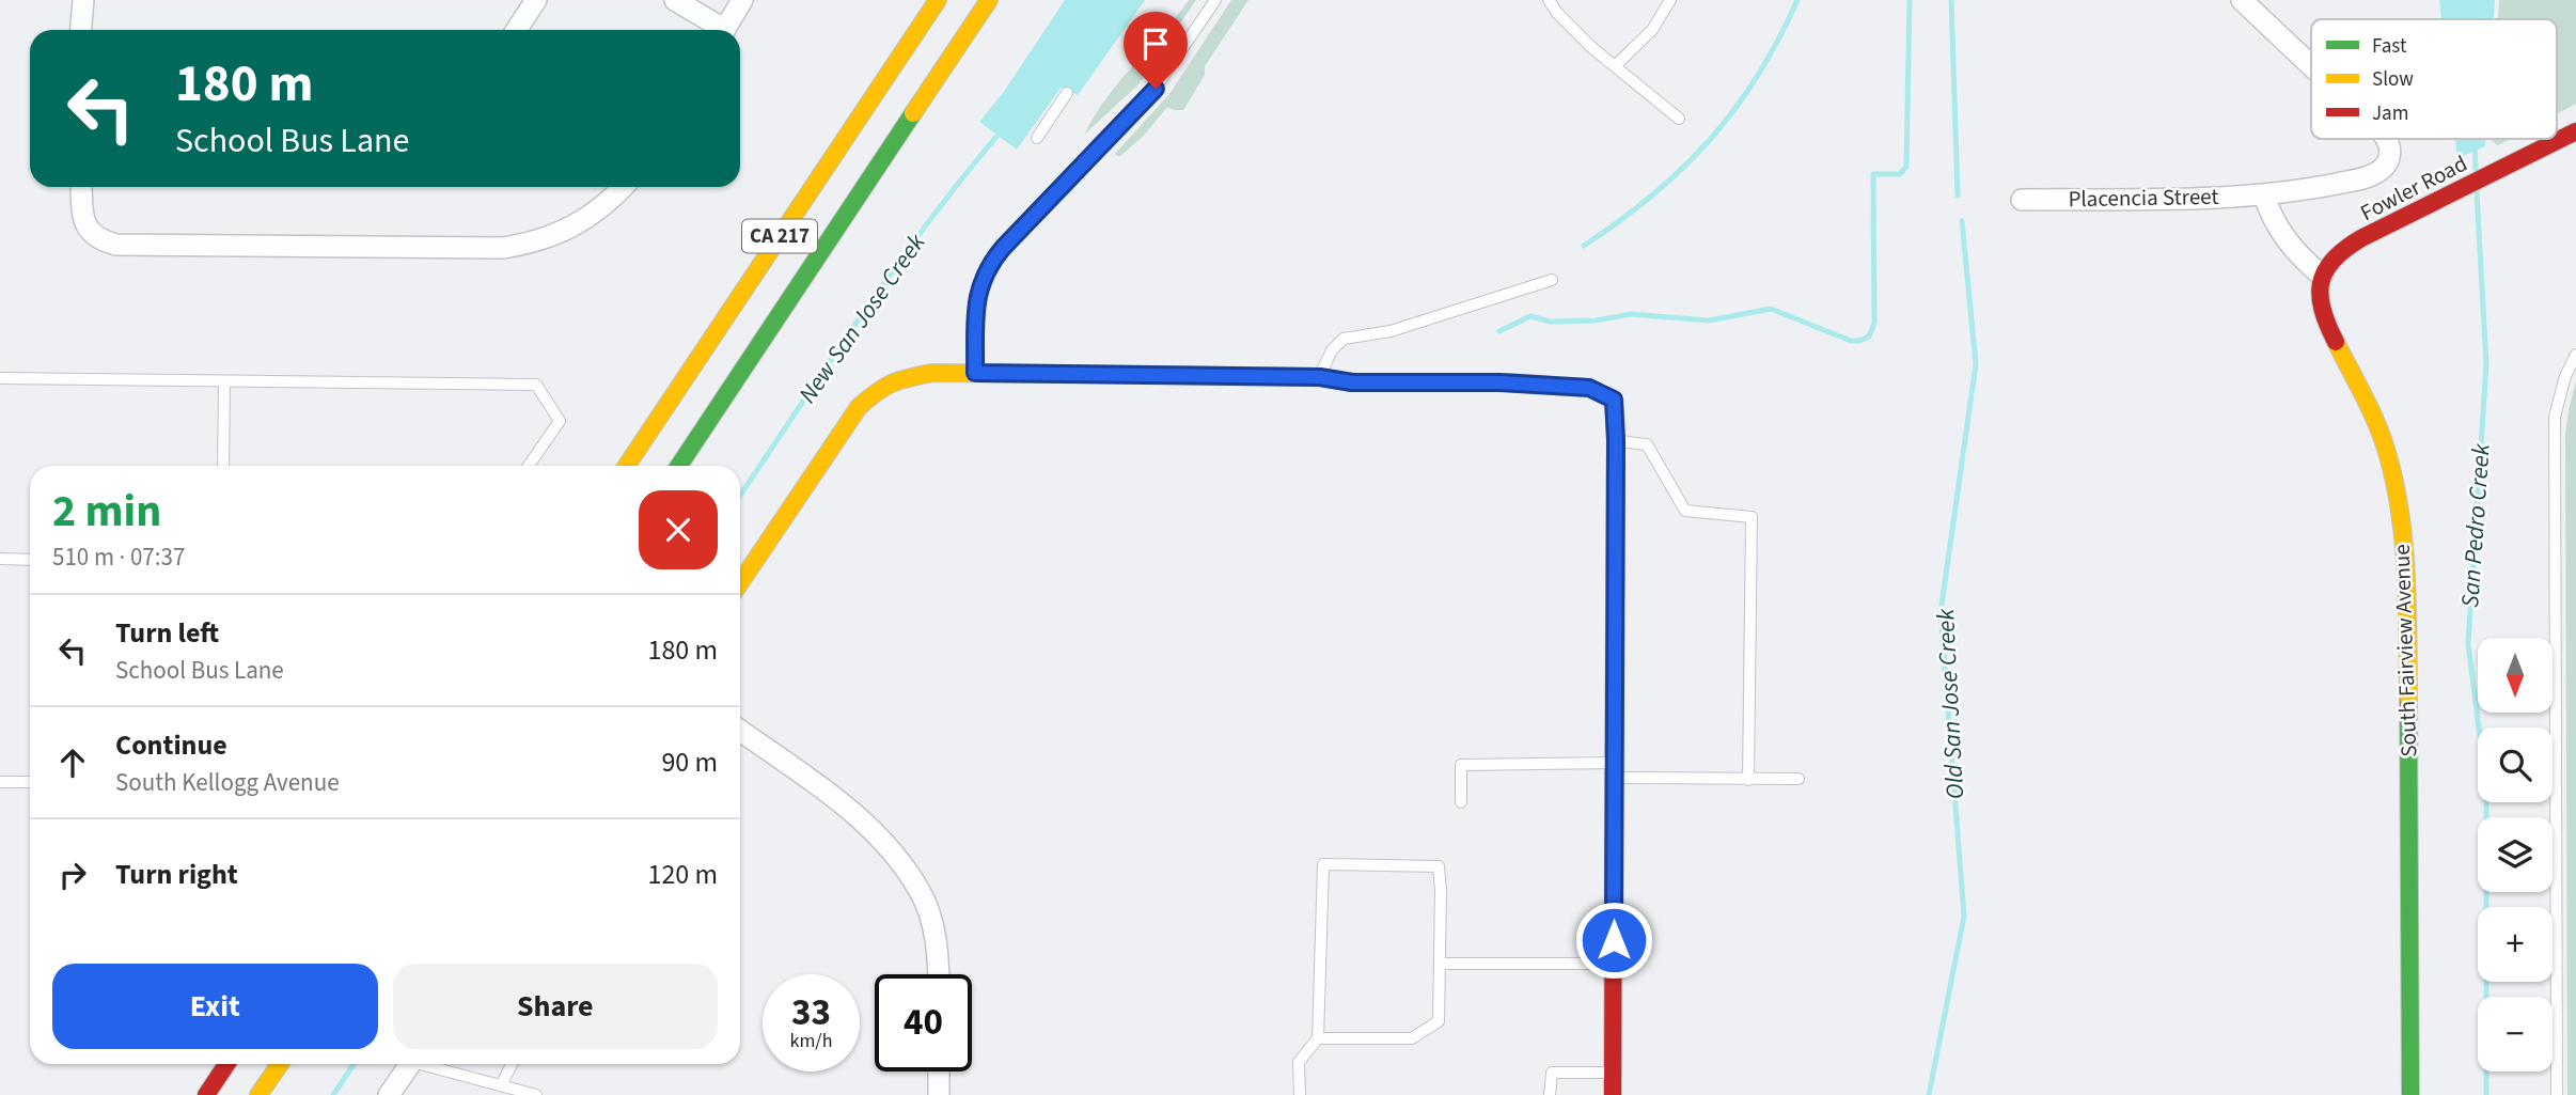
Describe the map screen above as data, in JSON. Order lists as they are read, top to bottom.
{
  "streets": {
    "main road": ["Fowler Road", "CA 217", "South Fairview Avenue"],
    "street": ["Placencia Street"]
  },
  "crossings": [
    ["Fowler Road", "South Fairview Avenue"]
  ],
  "water": ["New San Jose Creek", "San Pedro Creek", "Old San Jose Creek"],
  "legend": ["Fast", "Slow", "Jam"],
  "north": "bottom",
  "page": {
    "turn": ["180 m", "School Bus Lane"],
    "heading": ["2 min", "510 m · 07:37"],
    "list": [
      {
        "name": "Turn left",
        "note": "School Bus Lane",
        "value": "180 m"
      },
      {
        "name": "Continue",
        "note": "South Kellogg Avenue",
        "value": "90 m"
      },
      {
        "name": "Turn right",
        "value": "120 m"
      }
    ],
    "map_buttons": ["+", "−"],
    "buttons": ["Exit", "Share"],
    "speed": "33 km/h",
    "limit": "40"
  }
}
